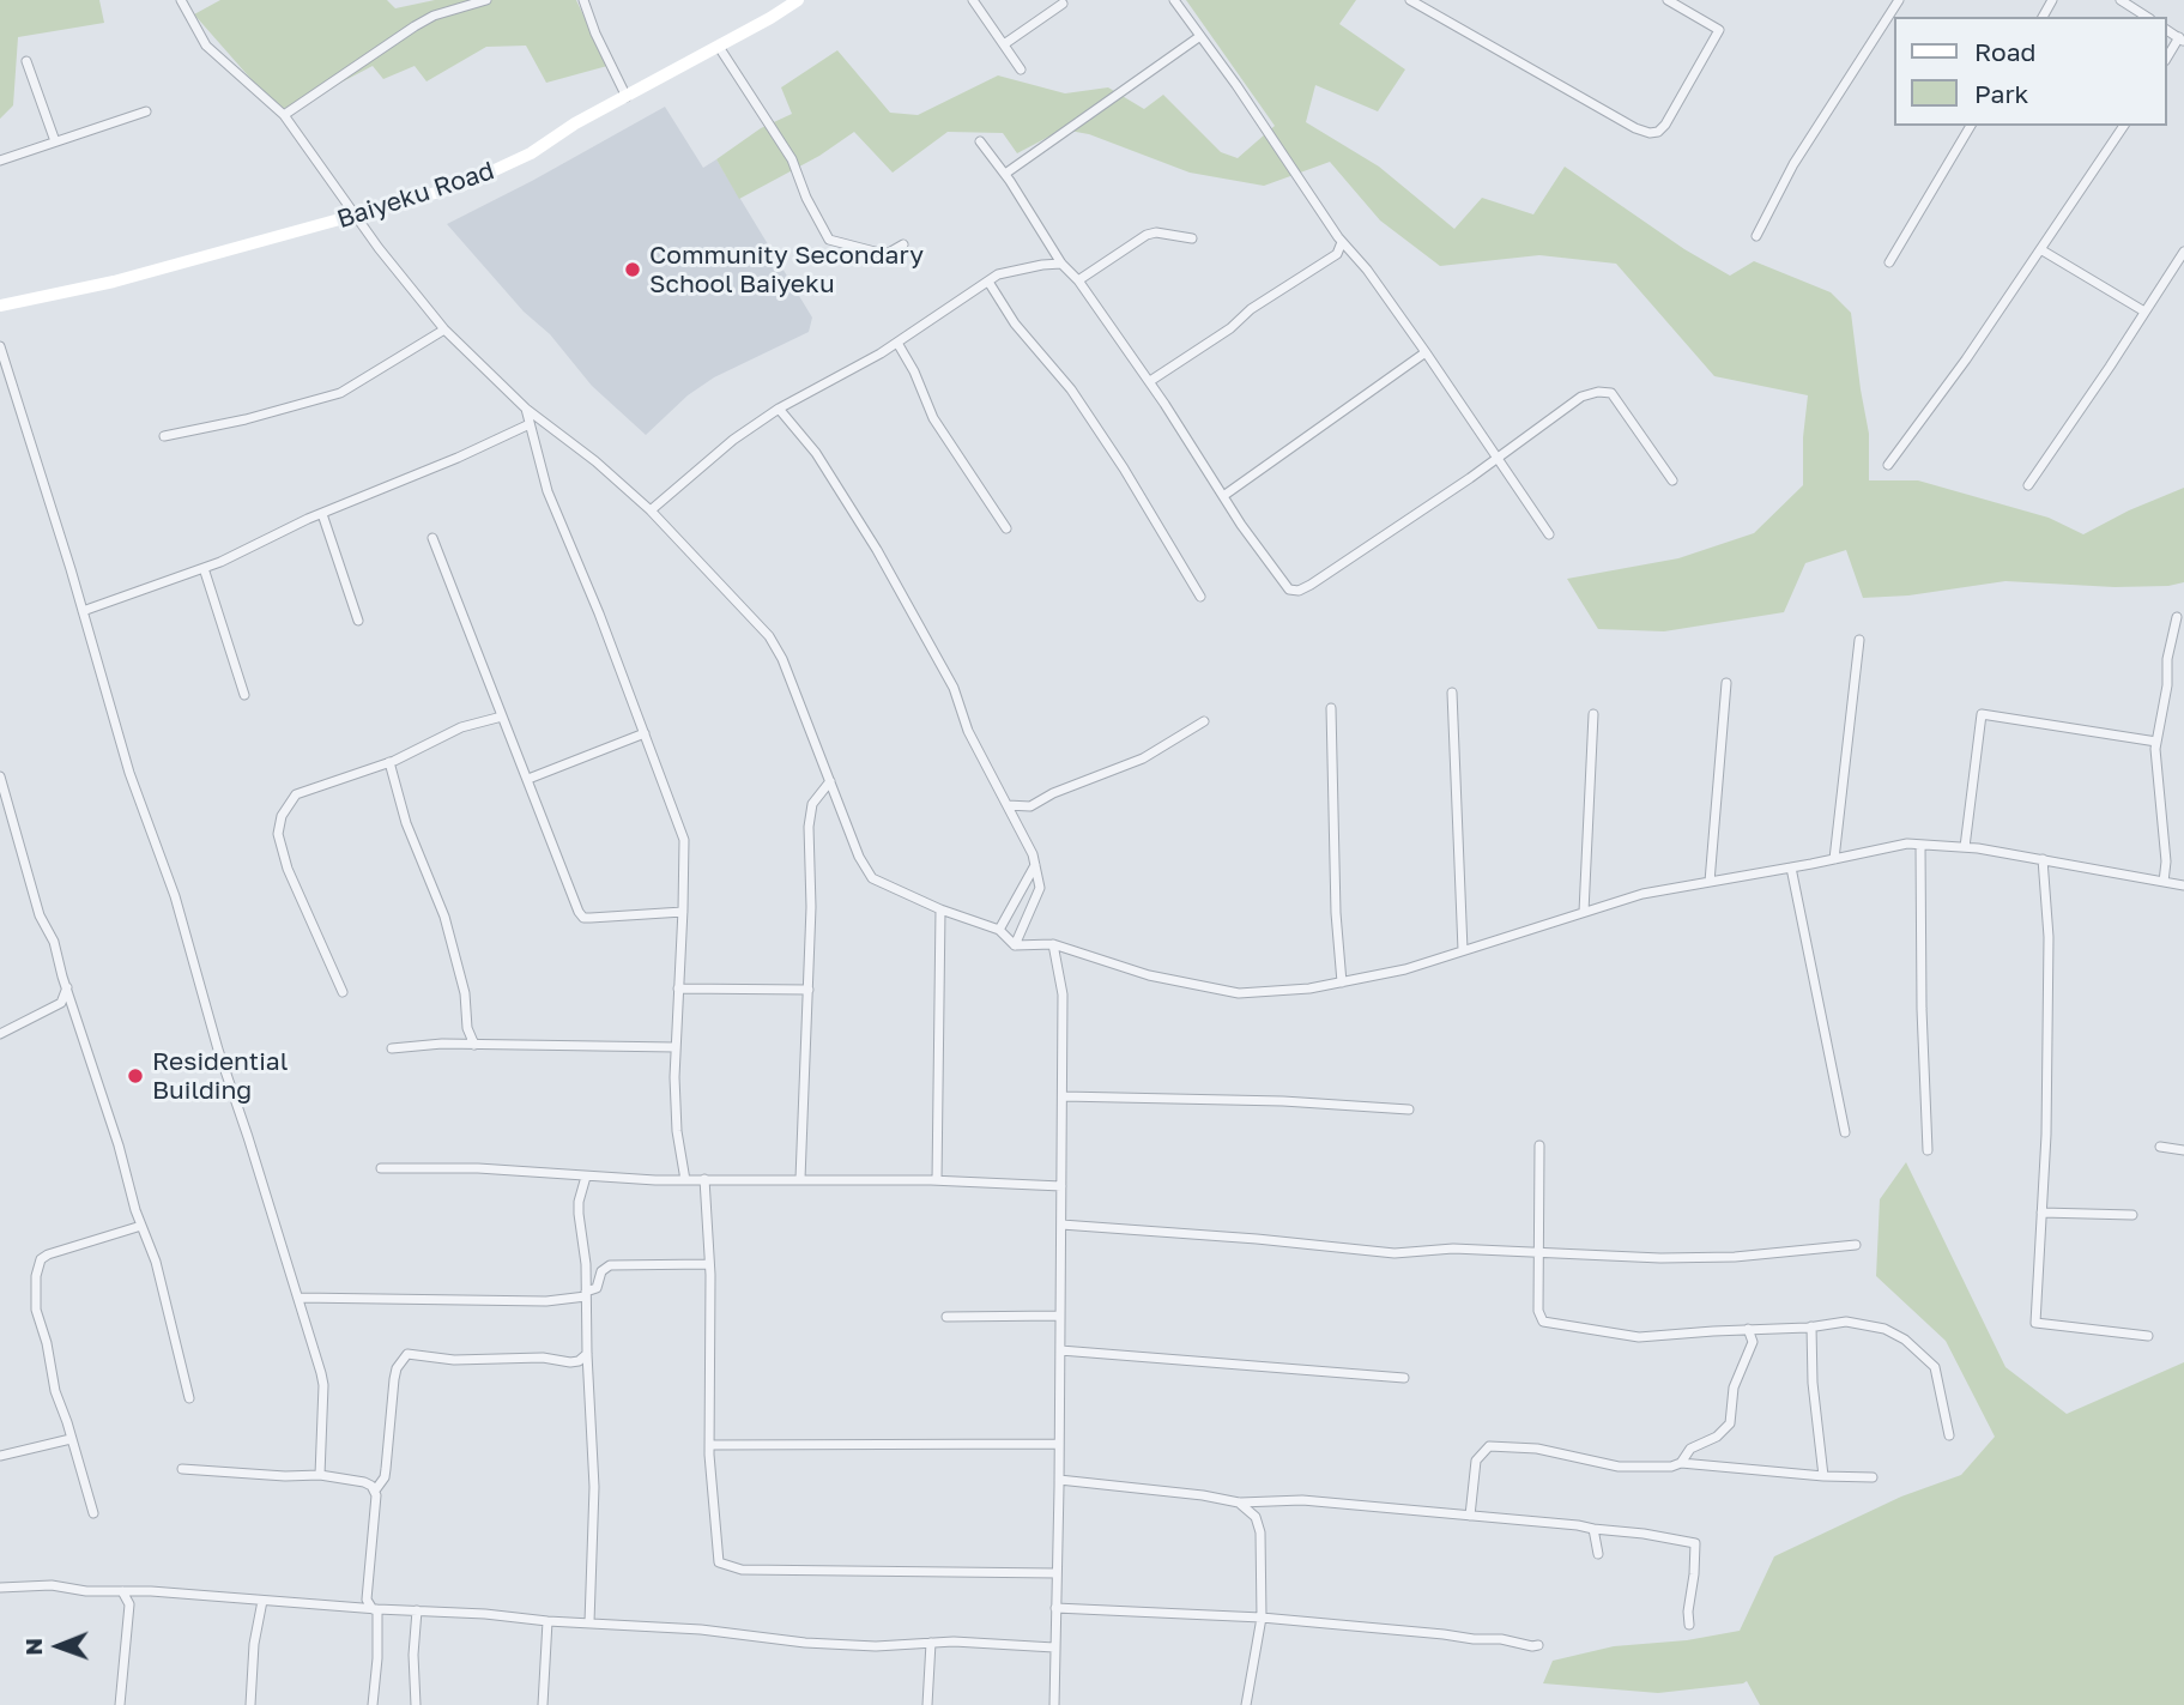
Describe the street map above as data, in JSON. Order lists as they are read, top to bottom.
{
  "streets": {
    "main road": ["Baiyeku Road"]
  },
  "places": ["Community Secondary School Baiyeku", "Residential Building"],
  "legend": ["Road", "Park"],
  "north": "left"
}
